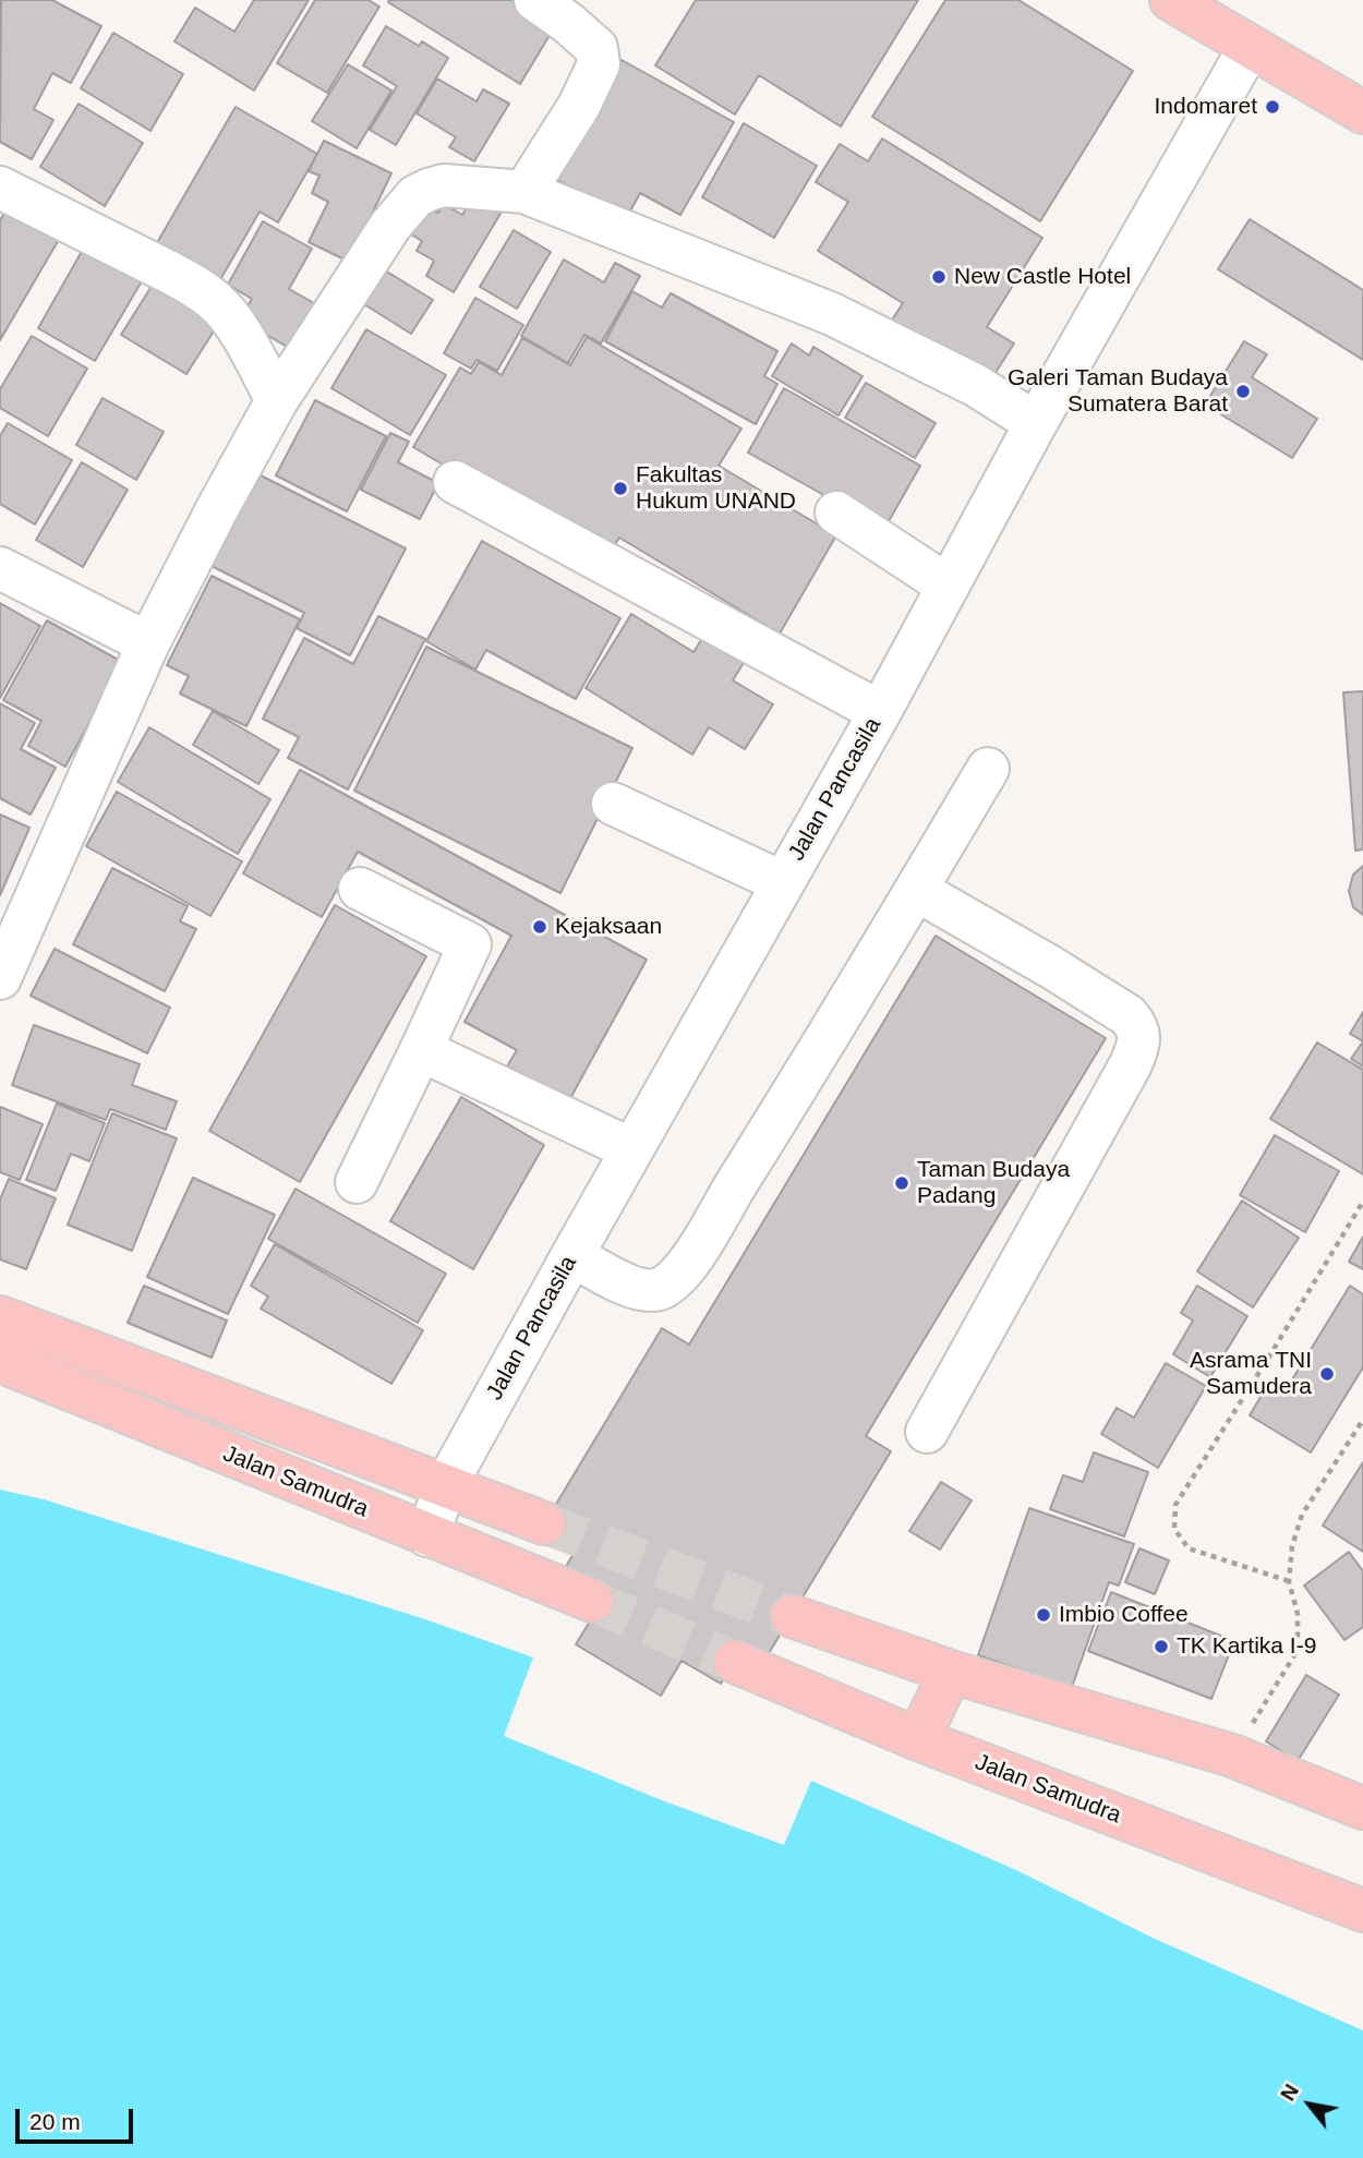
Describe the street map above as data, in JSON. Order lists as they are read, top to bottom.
{
  "streets": {
    "main road": ["Jalan Samudra"],
    "street": ["Jalan Pancasila"]
  },
  "crossings": [
    ["Jalan Pancasila", "Jalan Samudra"]
  ],
  "places": [
    "Indomaret",
    "New Castle Hotel",
    "Galeri Taman Budaya Sumatera Barat",
    "Fakultas Hukum UNAND",
    "Kejaksaan",
    "Taman Budaya Padang",
    "Asrama TNI Samudera",
    "Imbio Coffee",
    "TK Kartika I-9"
  ],
  "scale_bar": "20 m",
  "north": "top left"
}
